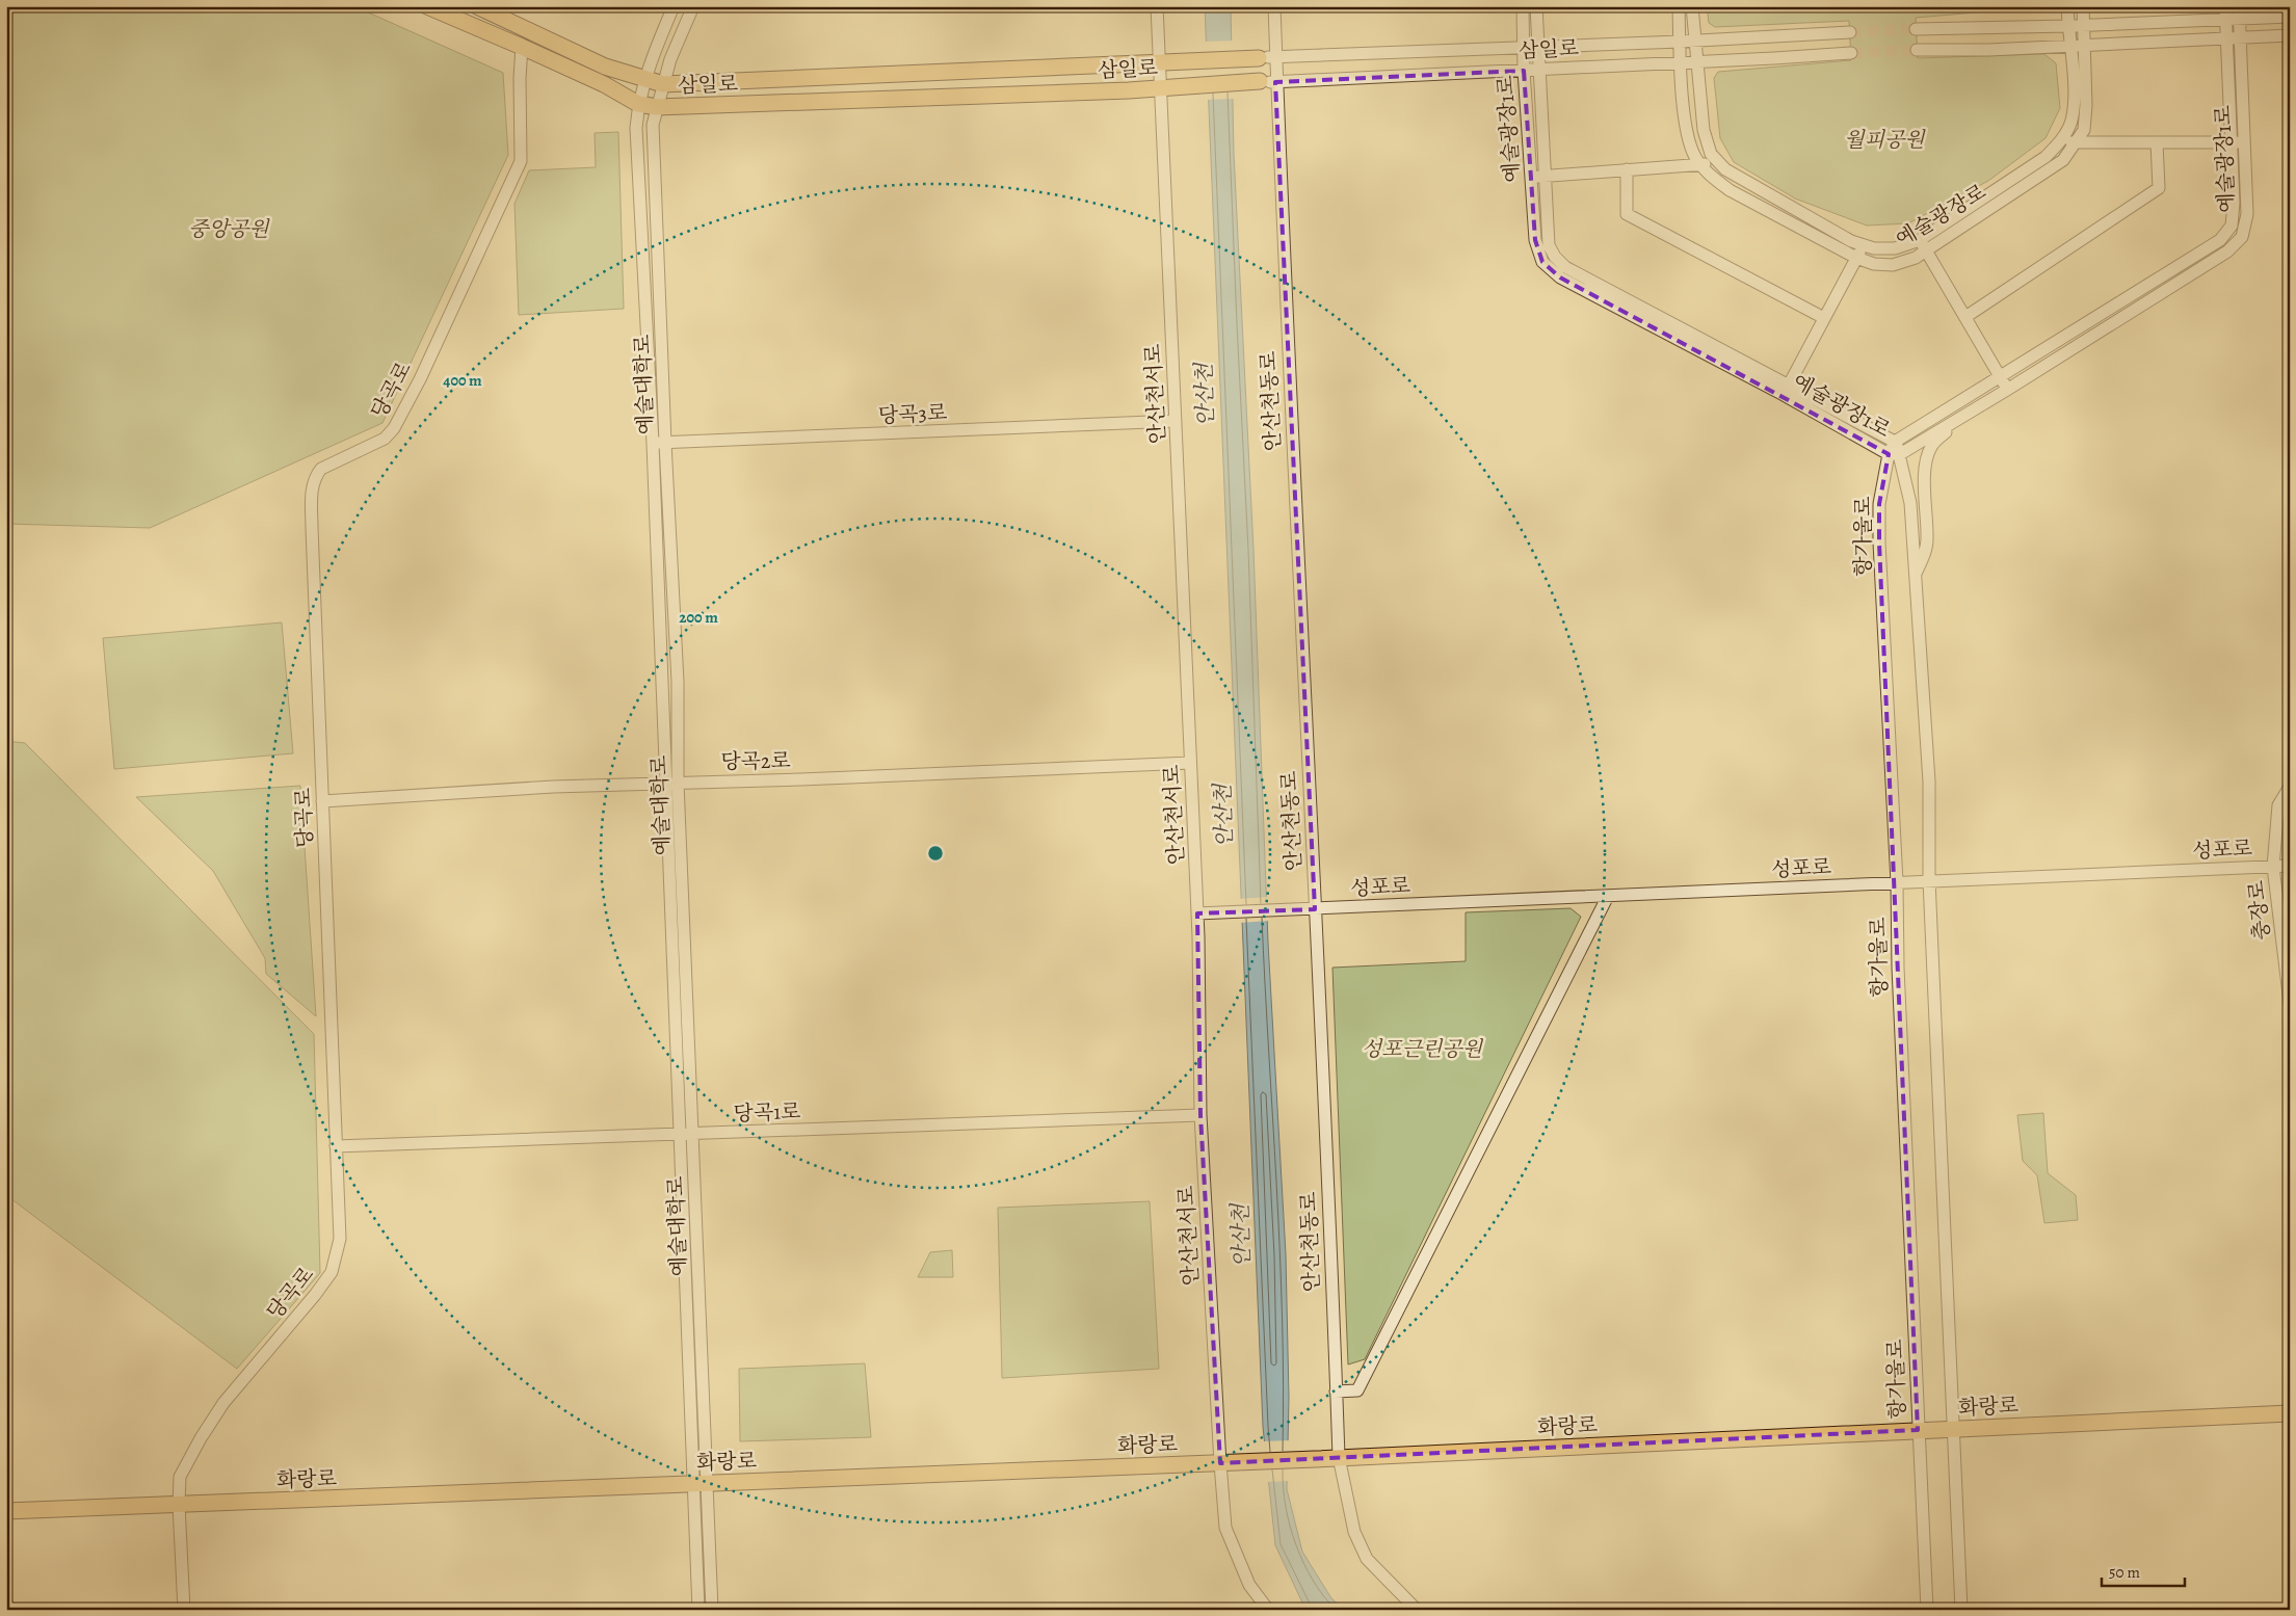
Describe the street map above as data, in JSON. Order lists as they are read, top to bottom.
{
  "streets": {
    "main road": ["삼일로", "화랑로"],
    "street": [
      "예술광장1로",
      "예술광장로",
      "예술대학로",
      "당곡로",
      "안산천서로",
      "안산천동로",
      "당곡3로",
      "항가울로",
      "당곡2로",
      "성포로",
      "충장로",
      "당곡1로"
    ]
  },
  "crossings": [
    ["삼일로", "예술광장1로"],
    ["삼일로", "예술광장로"],
    ["삼일로", "예술대학로"],
    ["삼일로", "당곡로"],
    ["삼일로", "안산천서로"],
    ["삼일로", "안산천동로"],
    ["예술광장1로", "항가울로"],
    ["예술대학로", "당곡3로"],
    ["예술대학로", "당곡2로"],
    ["예술대학로", "당곡1로"],
    ["예술대학로", "화랑로"],
    ["당곡로", "당곡2로"],
    ["당곡로", "당곡1로"],
    ["당곡로", "화랑로"],
    ["안산천서로", "당곡3로"],
    ["안산천서로", "당곡2로"],
    ["안산천서로", "성포로"],
    ["안산천서로", "당곡1로"],
    ["안산천서로", "화랑로"],
    ["안산천동로", "성포로"],
    ["안산천동로", "화랑로"],
    ["항가울로", "성포로"],
    ["항가울로", "화랑로"],
    ["성포로", "충장로"]
  ],
  "water": ["안산천"],
  "parks": ["월피공원", "중앙공원", "성포근린공원"],
  "scale_bar": "50 m",
  "rings": ["400 m", "200 m"]
}
